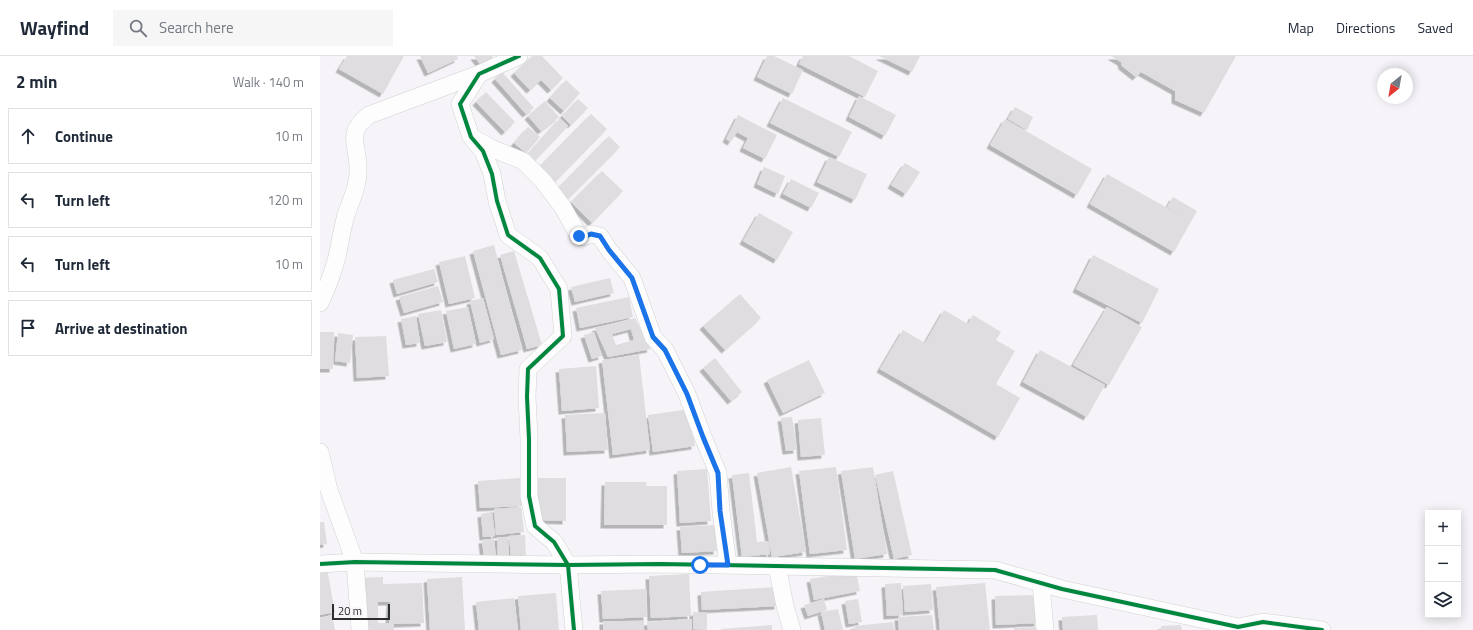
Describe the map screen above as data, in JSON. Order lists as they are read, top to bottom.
{
  "scale_bar": "20 m",
  "north": "bottom left",
  "page": {
    "header": "Wayfind",
    "search": "Search here",
    "nav": ["Map", "Directions", "Saved"],
    "heading": ["2 min", "Walk · 140 m"],
    "list": [
      ["Continue", "10 m"],
      ["Turn left", "120 m"],
      ["Turn left", "10 m"],
      "Arrive at destination"
    ],
    "map_buttons": ["+", "−"],
    "scale": "20 m"
  }
}
